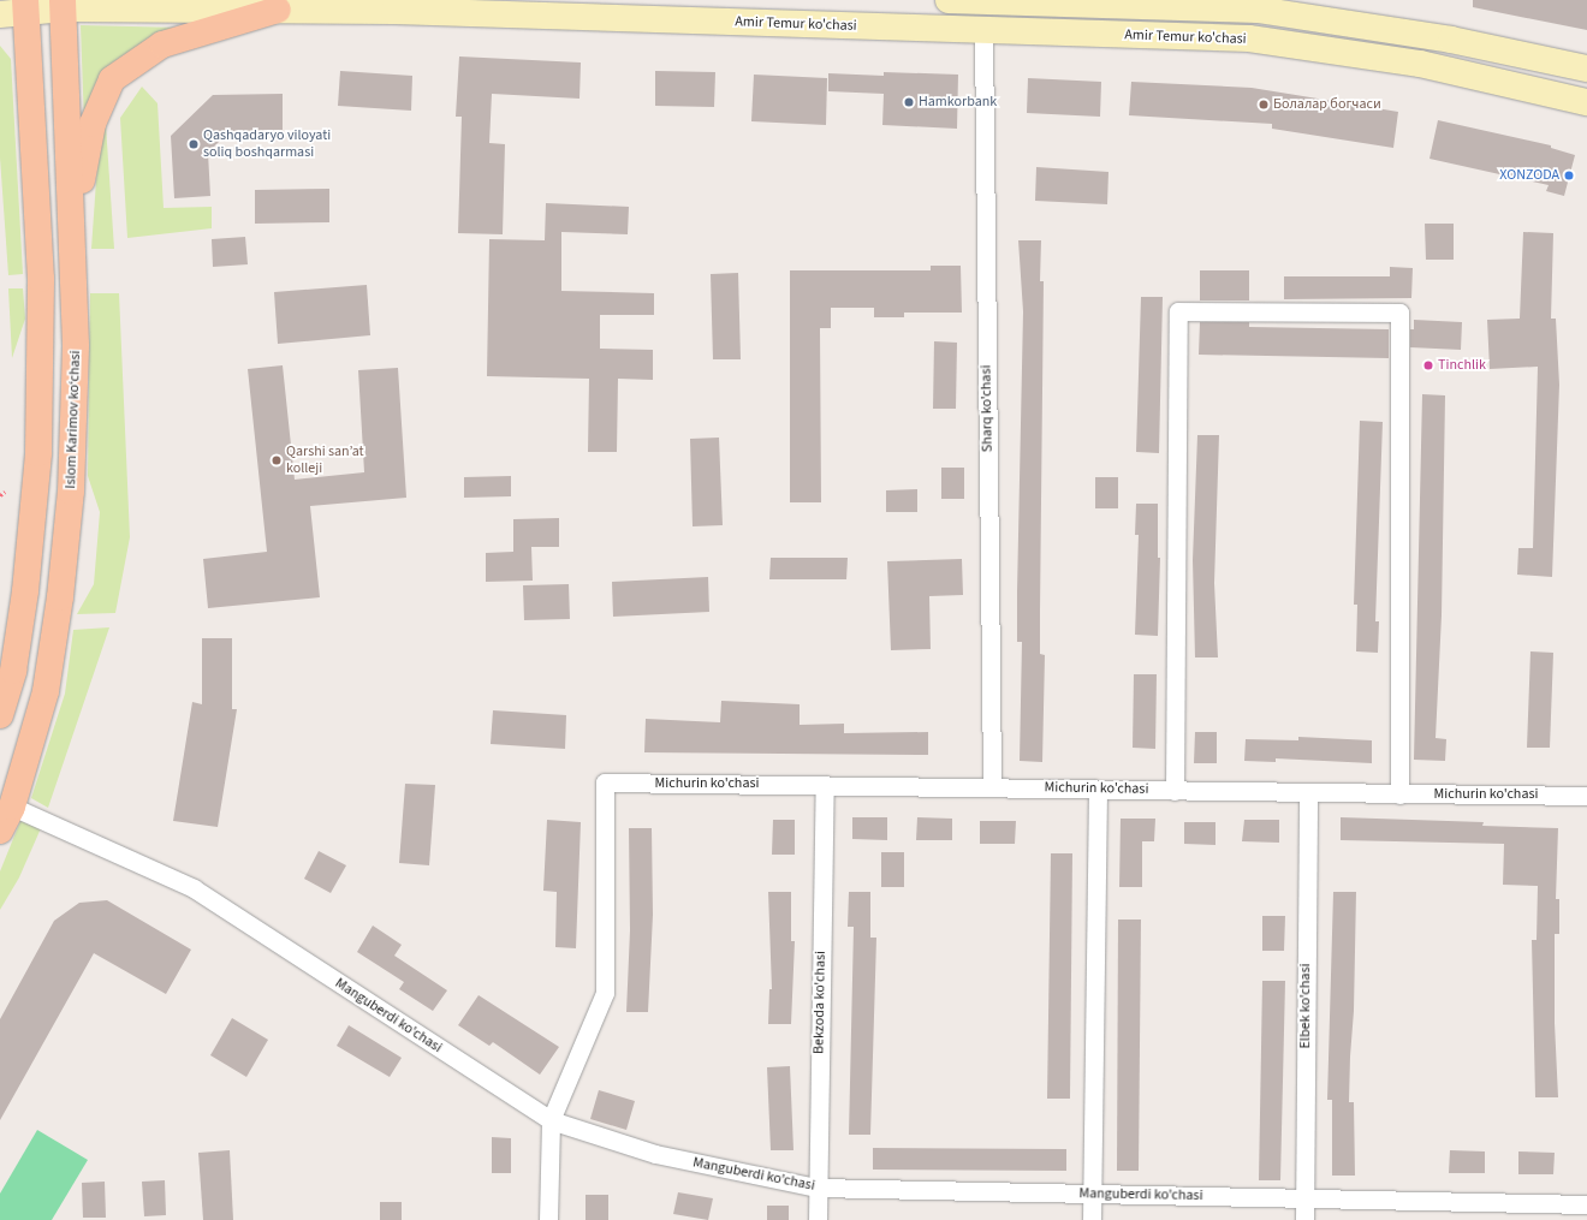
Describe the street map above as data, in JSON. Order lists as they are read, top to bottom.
{
  "streets": {
    "main road": ["Amir Temur ko'chasi", "Islom Karimov ko‘chasi"],
    "street": [
      "Sharq ko'chasi",
      "Michurin ko'chasi",
      "Bekzoda ko'chasi",
      "Elbek ko'chasi",
      "Manguberdi ko'chasi"
    ]
  },
  "crossings": [
    ["Amir Temur ko'chasi", "Sharq ko'chasi"],
    ["Amir Temur ko'chasi", "Islom Karimov ko‘chasi"],
    ["Sharq ko'chasi", "Michurin ko'chasi"],
    ["Islom Karimov ko‘chasi", "Manguberdi ko'chasi"],
    ["Michurin ko'chasi", "Bekzoda ko'chasi"],
    ["Michurin ko'chasi", "Elbek ko'chasi"],
    ["Michurin ko'chasi", "Manguberdi ko'chasi"],
    ["Bekzoda ko'chasi", "Manguberdi ko'chasi"],
    ["Elbek ko'chasi", "Manguberdi ko'chasi"]
  ],
  "places": [
    "Hamkorbank",
    "Болалар богчаси",
    "Qashqadaryo viloyati soliq boshqarmasi",
    "XONZODA",
    "Tinchlik",
    "Qarshi san’at kolleji"
  ]
}
